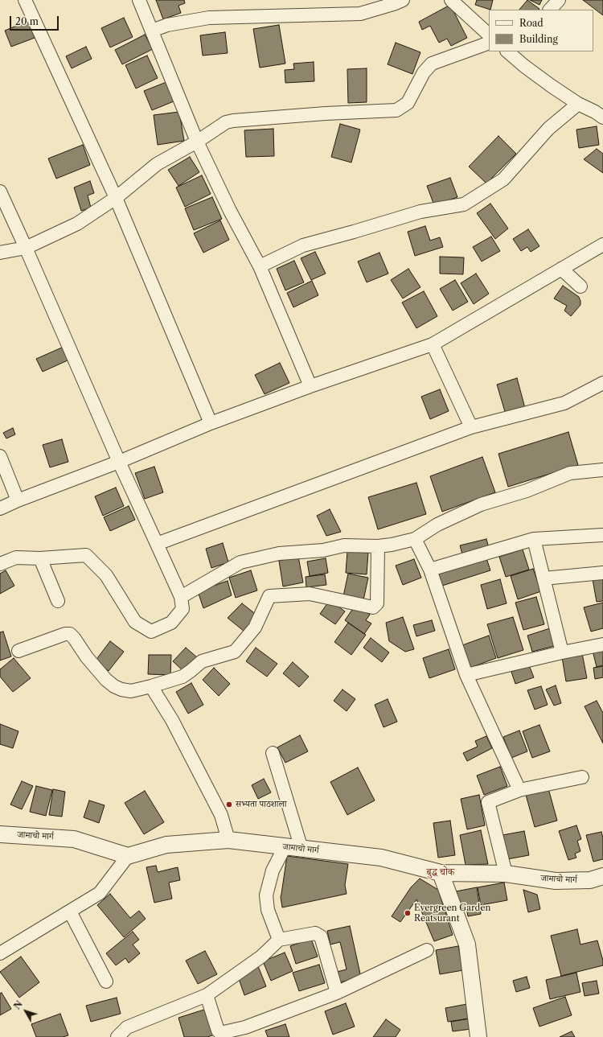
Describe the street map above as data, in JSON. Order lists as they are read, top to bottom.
{
  "streets": {
    "street": ["जामाचो मार्ग"]
  },
  "districts": ["बुद्ध चोक"],
  "places": ["सभ्यता पाठशाला", "Evergreen Garden Reatsurant"],
  "legend": ["Road", "Building"],
  "scale_bar": "20 m",
  "north": "top left"
}
